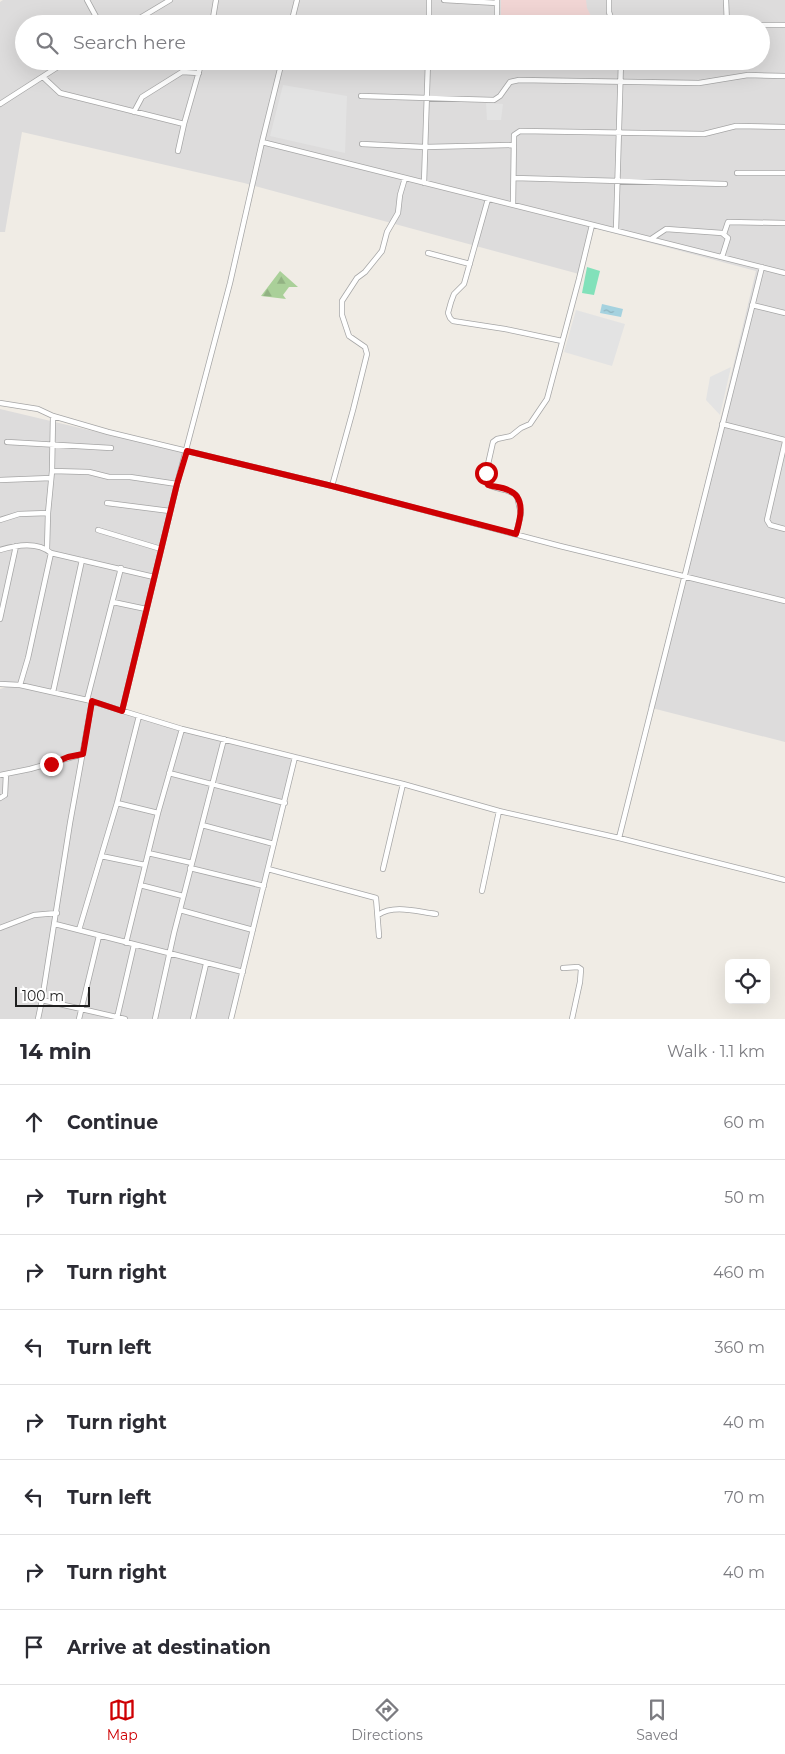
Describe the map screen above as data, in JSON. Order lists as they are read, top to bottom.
{
  "scale_bar": "100 m",
  "page": {
    "search": "Search here",
    "scale": "100 m",
    "heading": ["14 min", "Walk · 1.1 km"],
    "list": [
      ["Continue", "60 m"],
      ["Turn right", "50 m"],
      ["Turn right", "460 m"],
      ["Turn left", "360 m"],
      ["Turn right", "40 m"],
      ["Turn left", "70 m"],
      ["Turn right", "40 m"],
      "Arrive at destination"
    ],
    "nav": ["Map", "Directions", "Saved"]
  }
}
